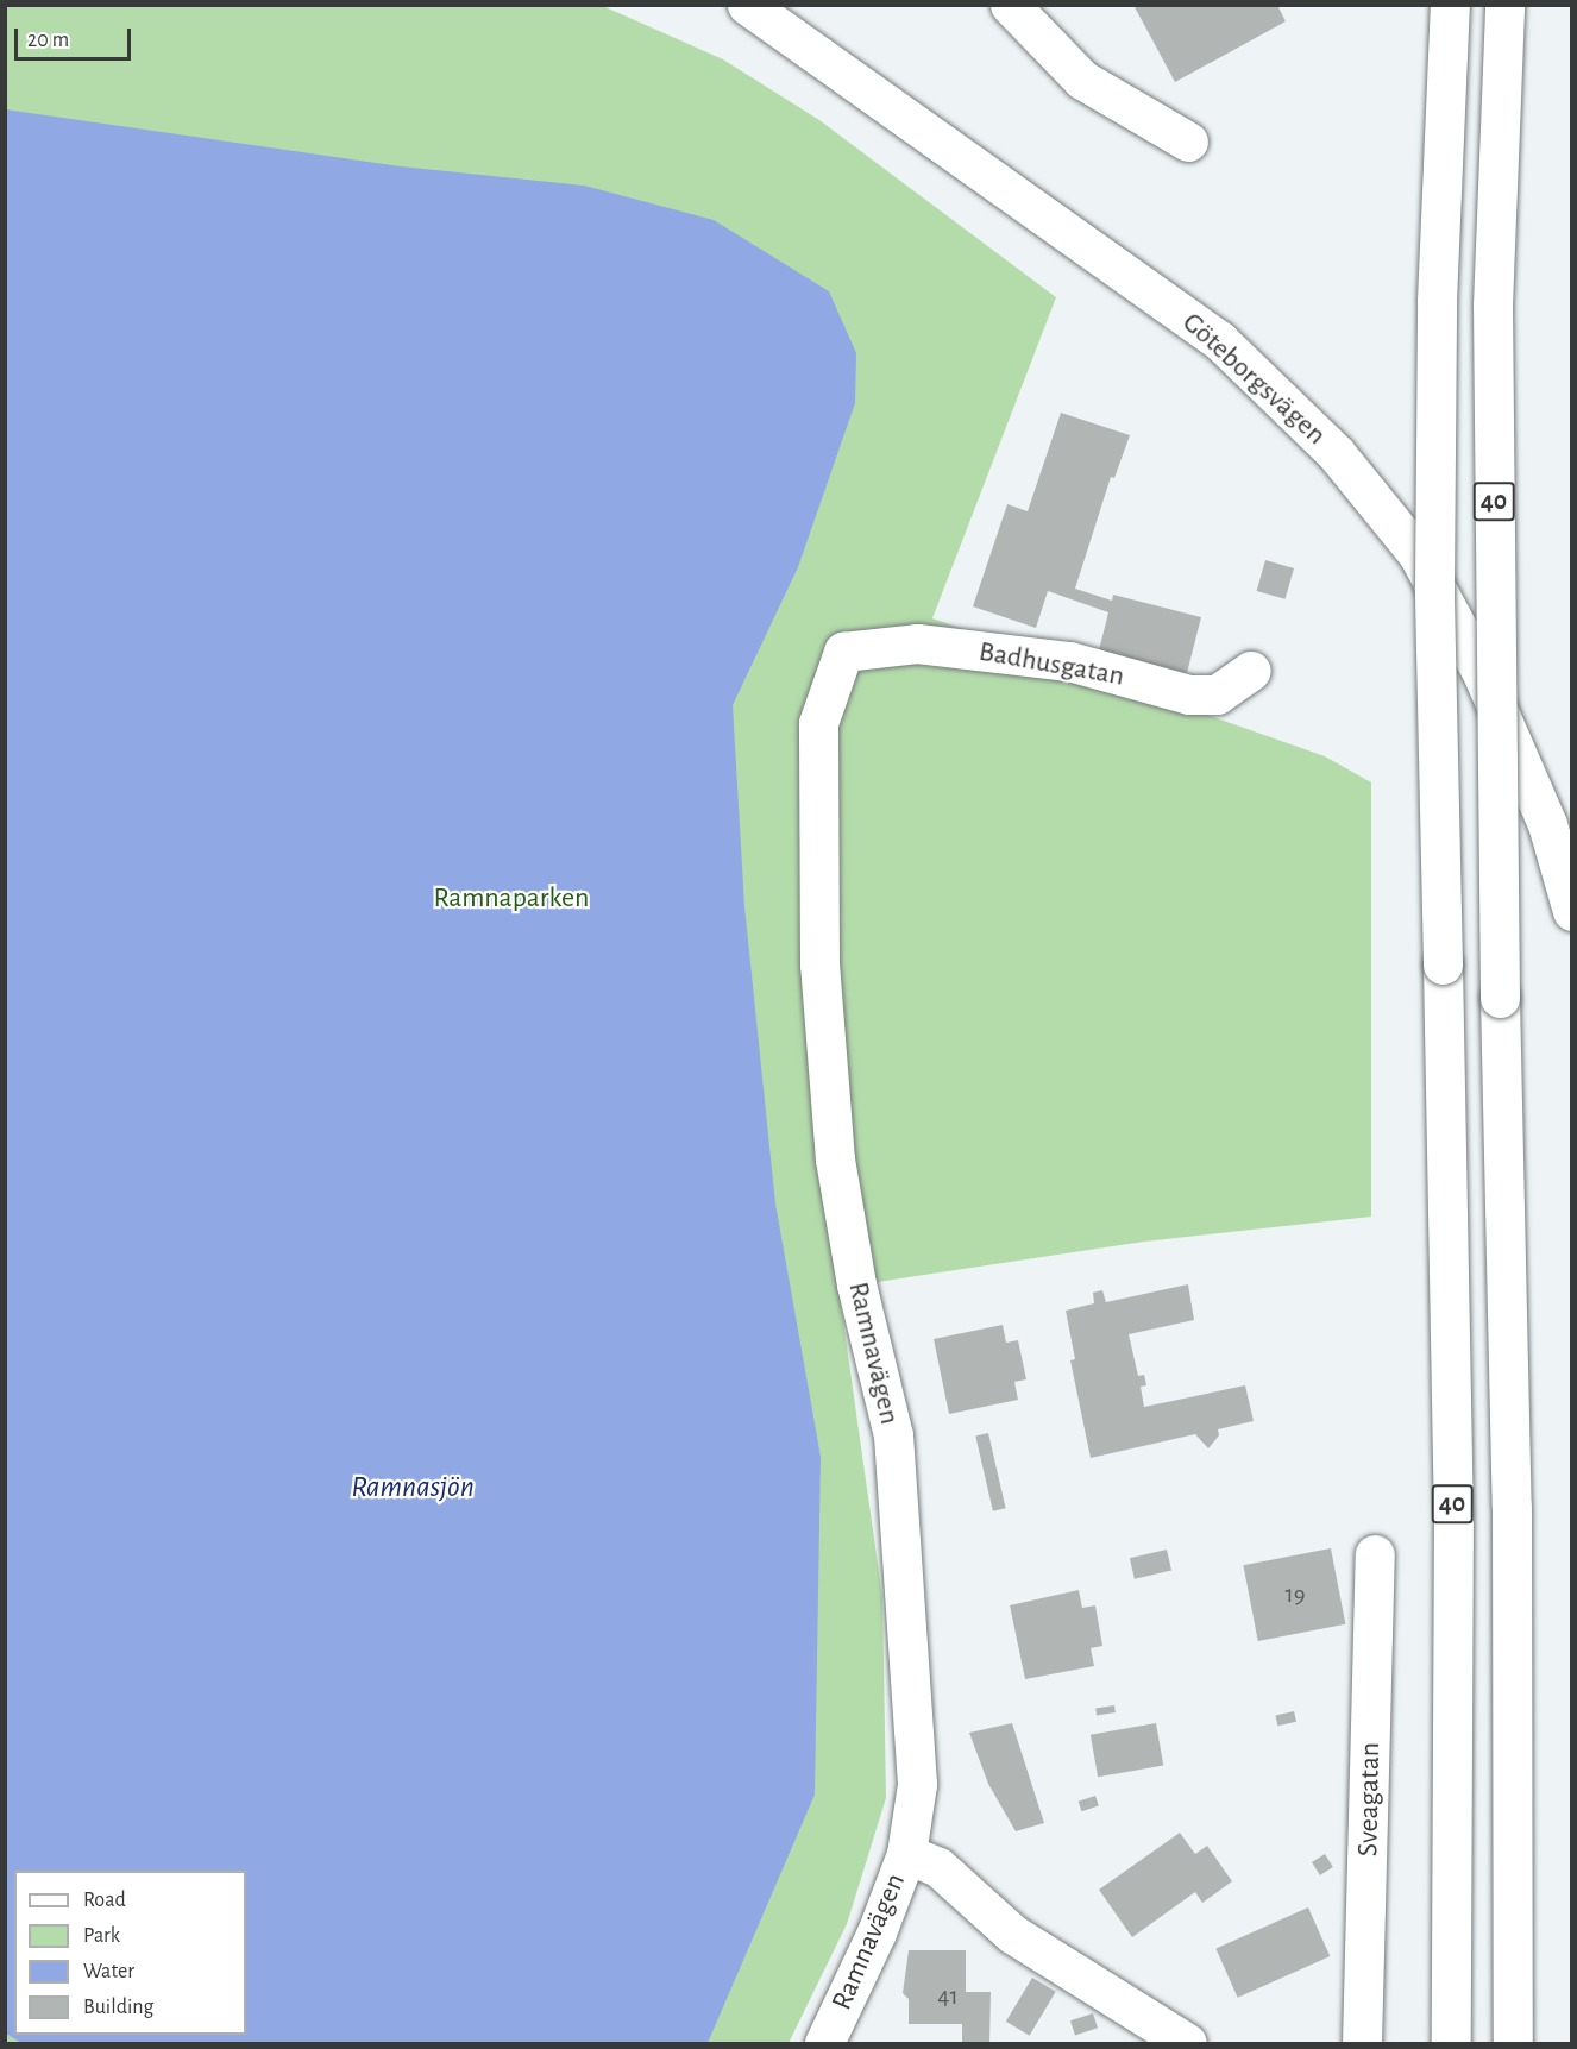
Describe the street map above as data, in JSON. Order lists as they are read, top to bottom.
{
  "streets": {
    "main road": [
      "Göteborgsvägen",
      "40",
      "Badhusgatan",
      "Ramnavägen",
      "Sveagatan"
    ]
  },
  "crossings": [
    ["Badhusgatan", "Ramnavägen"]
  ],
  "water": ["Ramnasjön"],
  "parks": ["Ramnaparken"],
  "house_numbers": ["19", "41"],
  "legend": [
    "Road",
    "Park",
    "Water",
    "Building"
  ],
  "scale_bar": "20 m"
}
